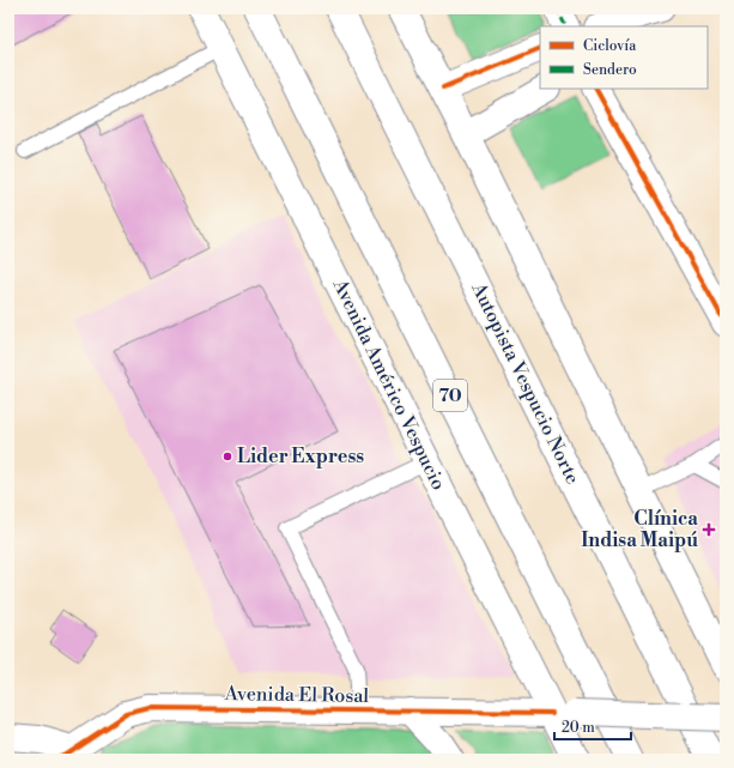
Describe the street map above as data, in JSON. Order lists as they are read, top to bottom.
{
  "streets": {
    "main road": [
      "Autopista Vespucio Norte",
      "Avenida Américo Vespucio",
      "70",
      "Avenida El Rosal"
    ]
  },
  "crossings": [
    ["Avenida Américo Vespucio", "Avenida El Rosal"]
  ],
  "places": {
    "other": ["Lider Express"],
    "health": ["Clínica Indisa Maipú"]
  },
  "legend": ["Ciclovía", "Sendero"],
  "scale_bar": "20 m"
}
